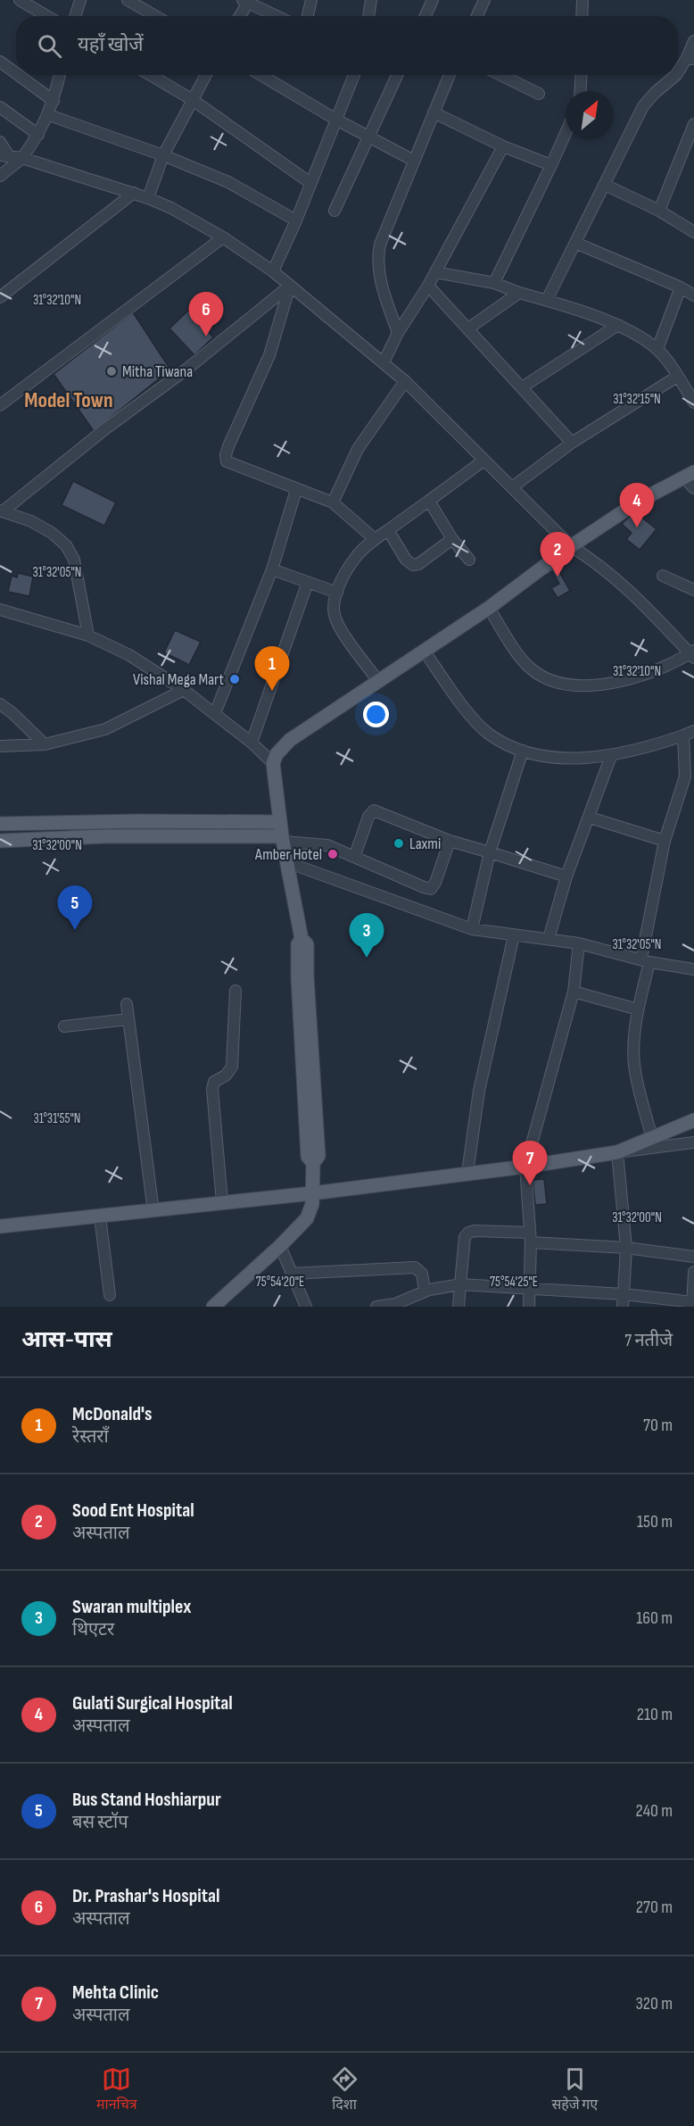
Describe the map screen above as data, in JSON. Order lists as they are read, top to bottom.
{
  "districts": ["Model Town"],
  "places": [
    "Mitha Tiwana",
    "Vishal Mega Mart",
    "Laxmi",
    "Amber Hotel"
  ],
  "north": "top right",
  "page": {
    "search": "यहाँ खोजें",
    "pins": [
      "6",
      "4",
      "2",
      "1",
      "5",
      "3",
      "7"
    ],
    "heading": ["आस-पास", "7 नतीजे"],
    "list": [
      {
        "mark": "1",
        "name": "McDonald's",
        "note": "रेस्तराँ",
        "value": "70 m"
      },
      {
        "mark": "2",
        "name": "Sood Ent Hospital",
        "note": "अस्पताल",
        "value": "150 m"
      },
      {
        "mark": "3",
        "name": "Swaran multiplex",
        "note": "थिएटर",
        "value": "160 m"
      },
      {
        "mark": "4",
        "name": "Gulati Surgical Hospital",
        "note": "अस्पताल",
        "value": "210 m"
      },
      {
        "mark": "5",
        "name": "Bus Stand Hoshiarpur",
        "note": "बस स्टॉप",
        "value": "240 m"
      },
      {
        "mark": "6",
        "name": "Dr. Prashar's Hospital",
        "note": "अस्पताल",
        "value": "270 m"
      },
      {
        "mark": "7",
        "name": "Mehta Clinic",
        "note": "अस्पताल",
        "value": "320 m"
      }
    ],
    "nav": ["मानचित्र", "दिशा", "सहेजे गए"]
  },
  "coordinates": [
    "31°32'10\"N",
    "31°32'15\"N",
    "31°32'05\"N",
    "31°32'00\"N",
    "31°31'55\"N",
    "75°54'20\"E",
    "75°54'25\"E"
  ]
}
